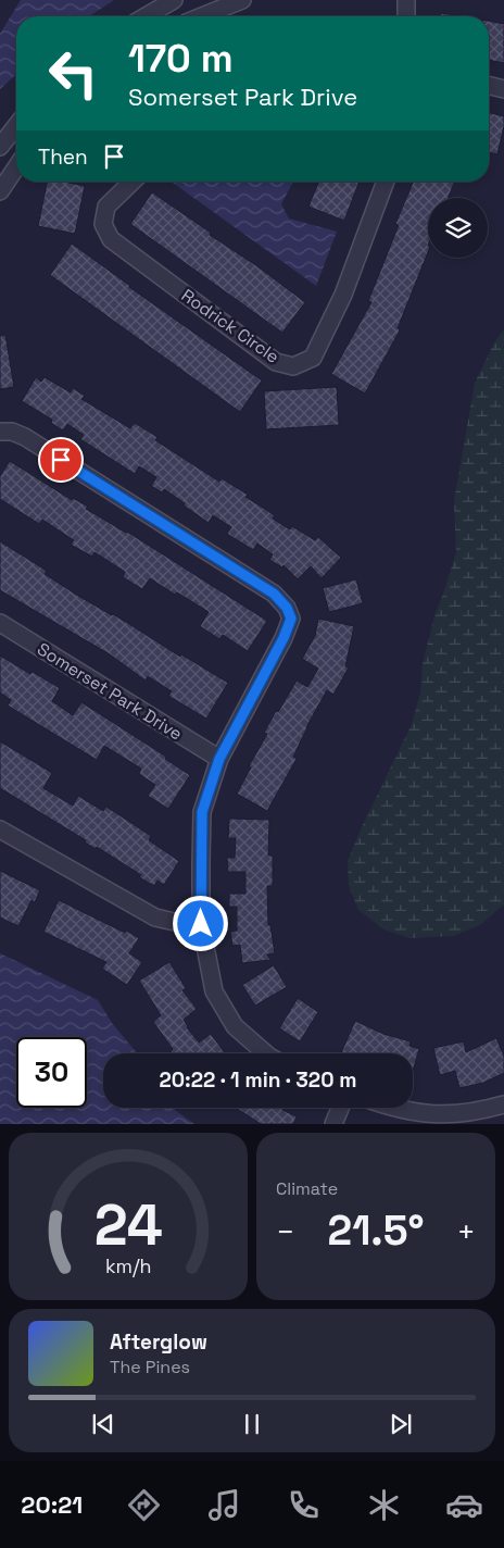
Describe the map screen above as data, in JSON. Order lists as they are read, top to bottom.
{
  "streets": {
    "street": ["Rodrick Circle", "Somerset Park Drive"]
  },
  "page": {
    "turn": ["170 m", "Somerset Park Drive"],
    "then": "Then",
    "limit": "30",
    "trip": "20:22 · 1 min · 320 m",
    "tile": "Climate",
    "heat": ["−", "21.5°", "+"],
    "song": ["Afterglow", "The Pines"],
    "tabs": "20:21",
    "gauge": ["24", "km/h"]
  }
}
